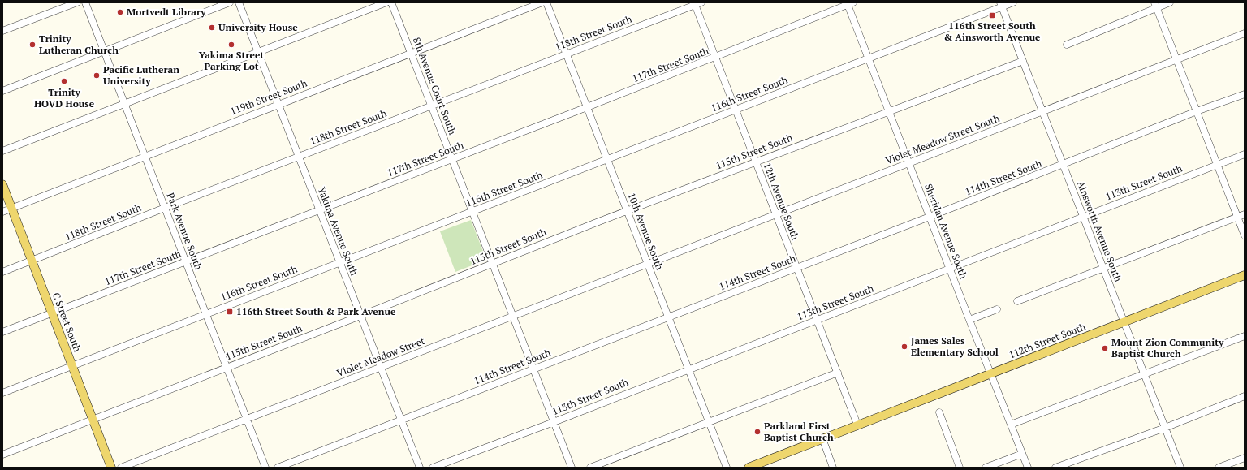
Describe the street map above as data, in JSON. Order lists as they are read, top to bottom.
{
  "streets": {
    "main road": ["C Street South", "112th Street South"],
    "street": [
      "118th Street South",
      "117th Street South",
      "8th Avenue Court South",
      "116th Street South",
      "119th Street South",
      "Violet Meadow Street South",
      "115th Street South",
      "114th Street South",
      "113th Street South",
      "12th Avenue South",
      "Park Avenue South",
      "Yakima Avenue South",
      "10th Avenue South",
      "Sheridan Avenue South",
      "Ainsworth Avenue South",
      "Violet Meadow Street"
    ]
  },
  "crossings": [
    ["118th Street South", "8th Avenue Court South"],
    ["118th Street South", "12th Avenue South"],
    ["118th Street South", "Park Avenue South"],
    ["118th Street South", "Yakima Avenue South"],
    ["118th Street South", "10th Avenue South"],
    ["118th Street South", "C Street South"],
    ["117th Street South", "8th Avenue Court South"],
    ["117th Street South", "12th Avenue South"],
    ["117th Street South", "Park Avenue South"],
    ["117th Street South", "Yakima Avenue South"],
    ["117th Street South", "10th Avenue South"],
    ["117th Street South", "Sheridan Avenue South"],
    ["117th Street South", "C Street South"],
    ["8th Avenue Court South", "116th Street South"],
    ["8th Avenue Court South", "119th Street South"],
    ["8th Avenue Court South", "115th Street South"],
    ["8th Avenue Court South", "114th Street South"],
    ["8th Avenue Court South", "113th Street South"],
    ["8th Avenue Court South", "Violet Meadow Street"],
    ["116th Street South", "12th Avenue South"],
    ["116th Street South", "Park Avenue South"],
    ["116th Street South", "Yakima Avenue South"],
    ["116th Street South", "10th Avenue South"],
    ["116th Street South", "Sheridan Avenue South"],
    ["116th Street South", "Ainsworth Avenue South"],
    ["116th Street South", "C Street South"],
    ["119th Street South", "Park Avenue South"],
    ["119th Street South", "Yakima Avenue South"],
    ["119th Street South", "C Street South"],
    ["Violet Meadow Street South", "12th Avenue South"],
    ["Violet Meadow Street South", "10th Avenue South"],
    ["Violet Meadow Street South", "Sheridan Avenue South"],
    ["Violet Meadow Street South", "Ainsworth Avenue South"],
    ["Violet Meadow Street South", "Violet Meadow Street"],
    ["115th Street South", "12th Avenue South"],
    ["115th Street South", "Park Avenue South"],
    ["115th Street South", "Yakima Avenue South"],
    ["115th Street South", "10th Avenue South"],
    ["115th Street South", "Sheridan Avenue South"],
    ["115th Street South", "Ainsworth Avenue South"],
    ["115th Street South", "C Street South"],
    ["114th Street South", "12th Avenue South"],
    ["114th Street South", "Yakima Avenue South"],
    ["114th Street South", "10th Avenue South"],
    ["114th Street South", "Sheridan Avenue South"],
    ["114th Street South", "Ainsworth Avenue South"],
    ["113th Street South", "12th Avenue South"],
    ["113th Street South", "10th Avenue South"],
    ["113th Street South", "Sheridan Avenue South"],
    ["113th Street South", "Ainsworth Avenue South"],
    ["12th Avenue South", "112th Street South"],
    ["Park Avenue South", "Violet Meadow Street"],
    ["Yakima Avenue South", "Violet Meadow Street"],
    ["10th Avenue South", "Violet Meadow Street"],
    ["Sheridan Avenue South", "112th Street South"],
    ["Ainsworth Avenue South", "112th Street South"]
  ],
  "places": {
    "other": [
      "Mortvedt Library",
      "University House",
      "Trinity Lutheran Church",
      "Yakima Street Parking Lot",
      "Pacific Lutheran University",
      "Trinity HOVD House",
      "James Sales Elementary School",
      "Mount Zion Community Baptist Church",
      "Parkland First Baptist Church"
    ],
    "transit": ["116th Street South & Ainsworth Avenue", "116th Street South & Park Avenue"]
  }
}
